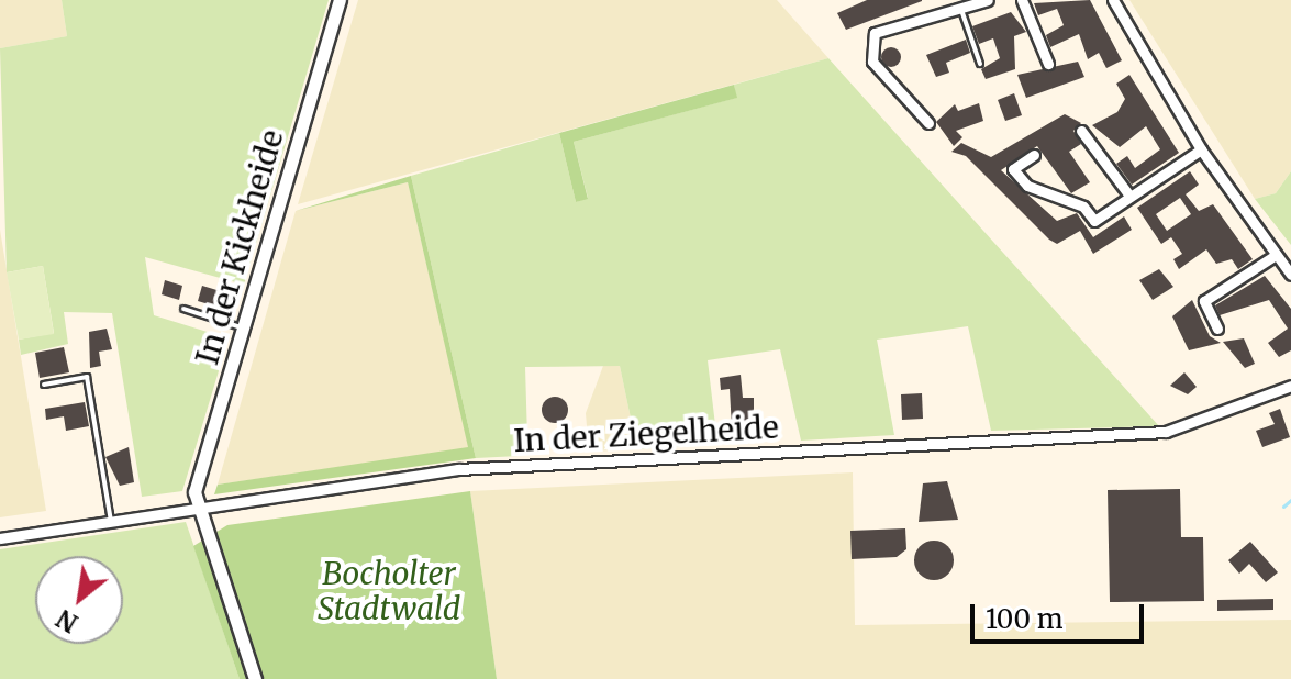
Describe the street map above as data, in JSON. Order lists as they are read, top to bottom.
{
  "streets": {
    "street": ["In der Kickheide", "In der Ziegelheide"]
  },
  "crossings": [
    ["In der Kickheide", "In der Ziegelheide"]
  ],
  "parks": ["Bocholter Stadtwald"],
  "scale_bar": "100 m",
  "north": "bottom left"
}
